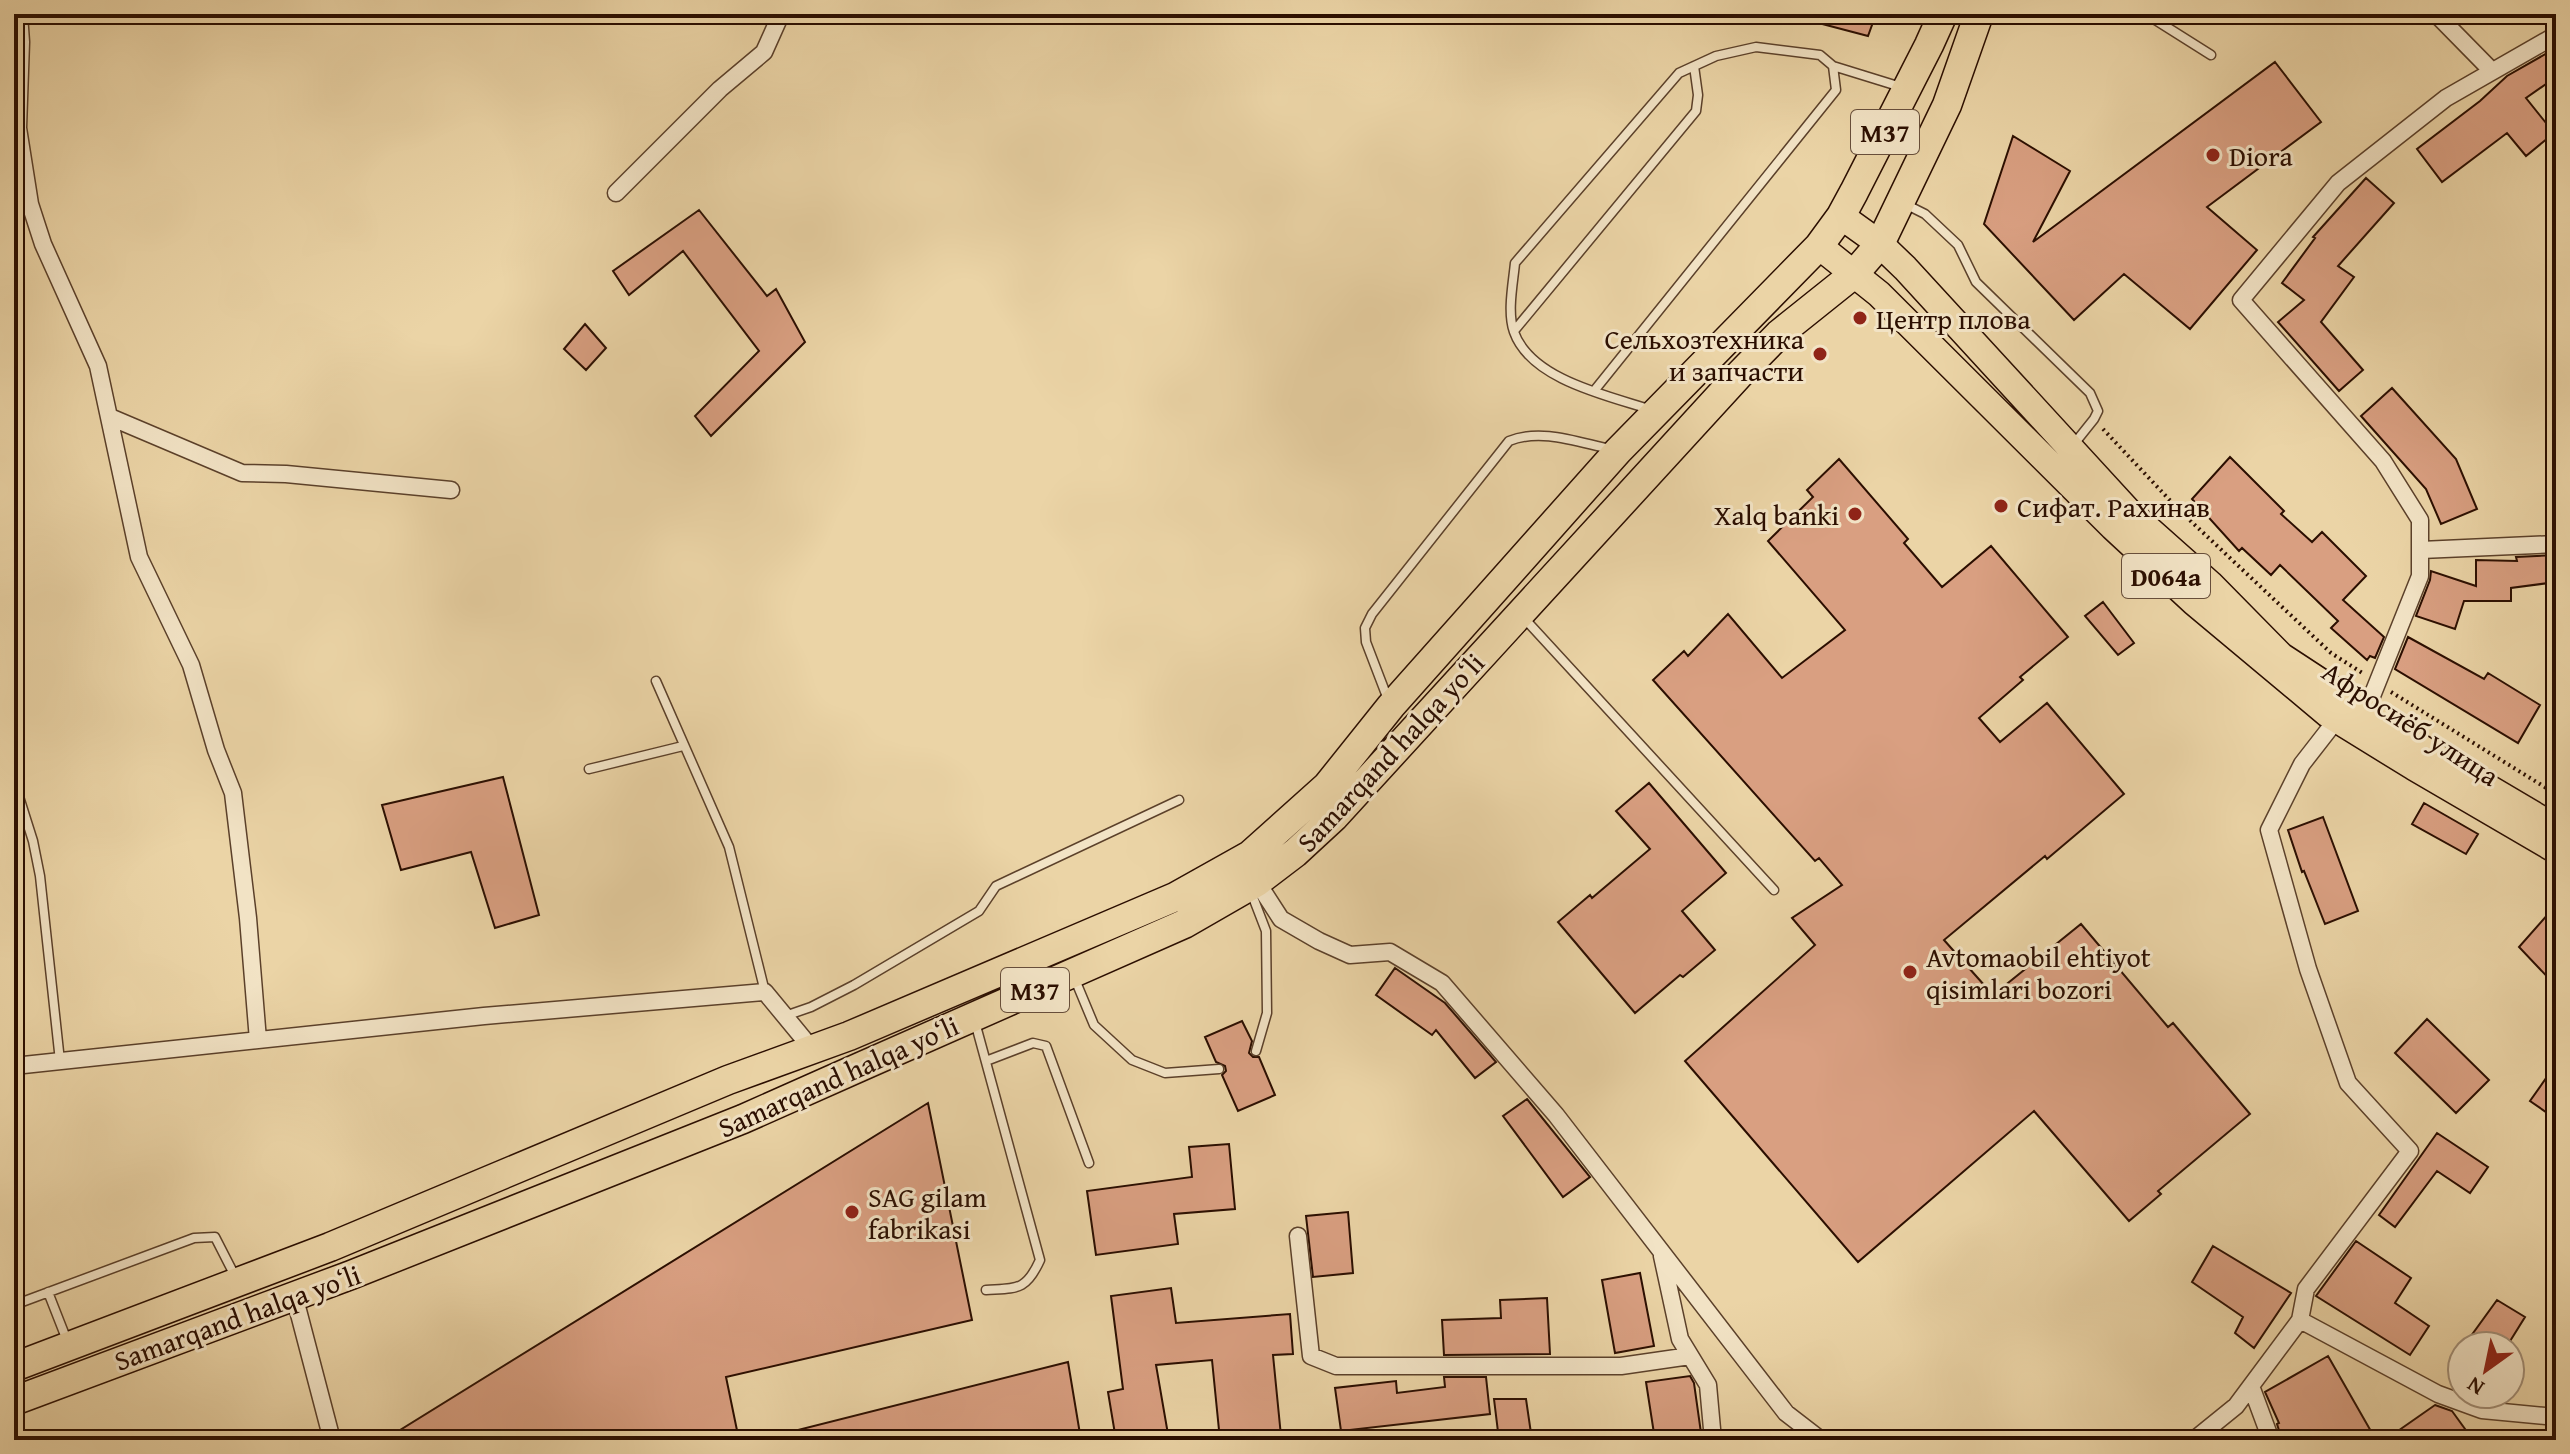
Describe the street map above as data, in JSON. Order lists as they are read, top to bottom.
{
  "streets": {
    "highway": ["M37", "Samarqand halqa yoʻli"],
    "main road": ["D064a", "Афросиёб улица"]
  },
  "crossings": [
    ["Афросиёб улица", "Samarqand halqa yoʻli"]
  ],
  "places": [
    "Diora",
    "Центр плова",
    "Сельхозтехника и запчасти",
    "Сифат. Рахинав",
    "Xalq banki",
    "Avtomaobil ehtiyot qisimlari bozori",
    "SAG gilam fabrikasi"
  ],
  "north": "bottom left"
}
